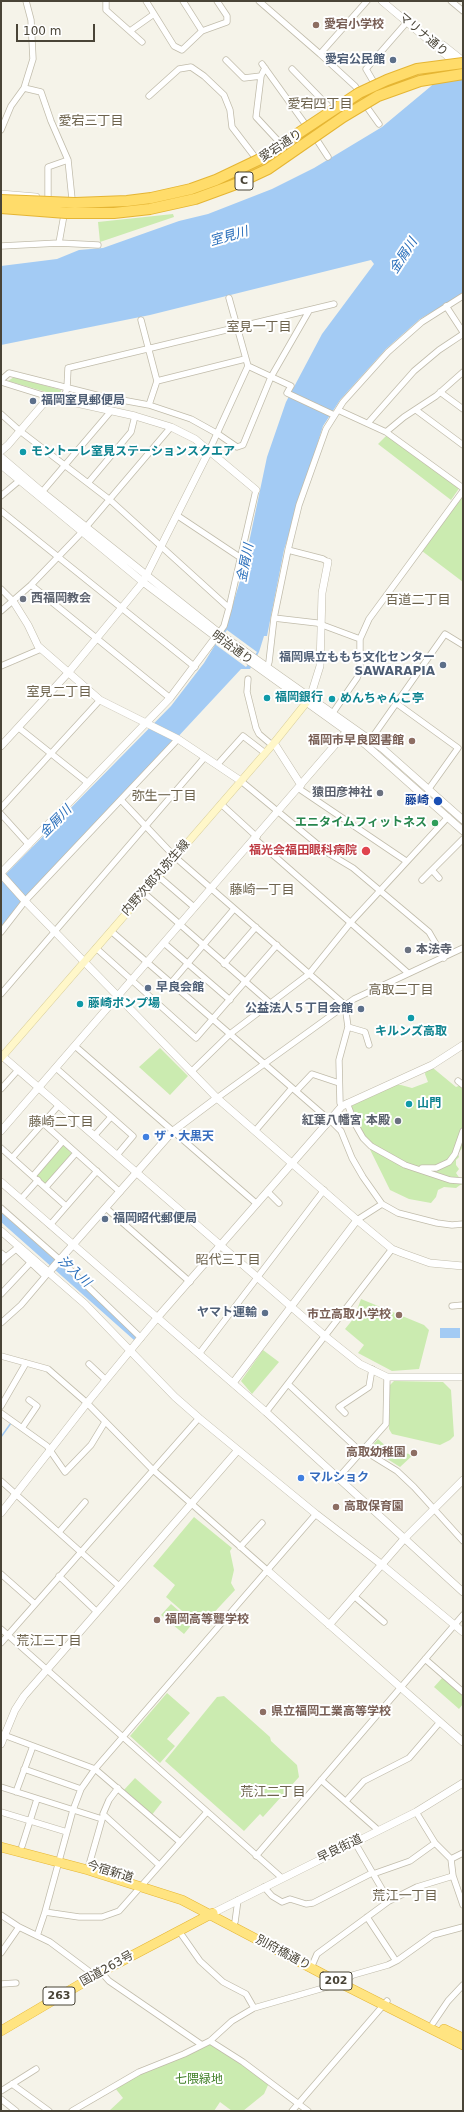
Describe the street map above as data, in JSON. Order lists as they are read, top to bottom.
{
  "streets": {
    "highway": [
      "C",
      "今宿新道",
      "別府橋通り",
      "国道263号",
      "202",
      "263"
    ],
    "main road": ["内野次郎丸弥生線"],
    "street": [
      "マリナ通り",
      "愛宕通り",
      "明治通り",
      "早良街道"
    ]
  },
  "crossings": [
    ["マリナ通り", "愛宕通り"],
    ["マリナ通り", "C"],
    ["愛宕通り", "C"],
    ["明治通り", "内野次郎丸弥生線"],
    ["早良街道", "今宿新道"],
    ["早良街道", "別府橋通り"],
    ["早良街道", "国道263号"],
    ["今宿新道", "別府橋通り"],
    ["今宿新道", "国道263号"],
    ["別府橋通り", "国道263号"]
  ],
  "districts": [
    "愛宕四丁目",
    "愛宕三丁目",
    "室見一丁目",
    "百道二丁目",
    "室見二丁目",
    "弥生一丁目",
    "藤崎一丁目",
    "高取二丁目",
    "藤崎二丁目",
    "昭代三丁目",
    "荒江三丁目",
    "荒江二丁目",
    "荒江一丁目"
  ],
  "water": ["室見川", "金屑川", "汐入川"],
  "parks": ["七隈緑地"],
  "places": [
    "愛宕小学校",
    "愛宕公民館",
    "福岡室見郵便局",
    "モントーレ室見ステーションスクエア",
    "西福岡教会",
    "福岡県立ももち文化センター SAWARAPIA",
    "福岡銀行",
    "めんちゃんこ亭",
    "福岡市早良図書館",
    "猿田彦神社",
    "藤崎",
    "エニタイムフィットネス",
    "福光会福田眼科病院",
    "本法寺",
    "早良会館",
    "藤崎ポンプ場",
    "公益法人５丁目会館",
    "キルンズ高取",
    "山門",
    "紅葉八幡宮 本殿",
    "ザ・大黒天",
    "福岡昭代郵便局",
    "ヤマト運輸",
    "市立高取小学校",
    "高取幼稚園",
    "マルショク",
    "高取保育園",
    "福岡高等聾学校",
    "県立福岡工業高等学校"
  ],
  "scale_bar": "100 m"
}
